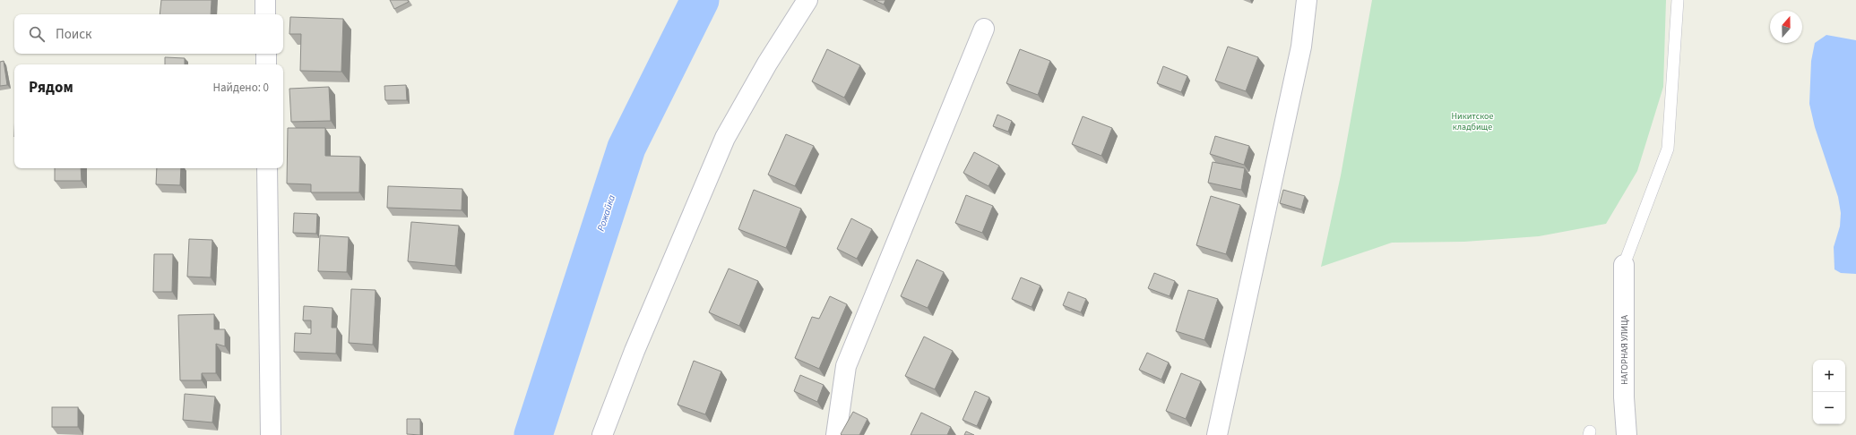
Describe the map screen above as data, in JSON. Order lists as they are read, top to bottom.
{
  "streets": {
    "street": ["НАГОРНАЯ УЛИЦА"]
  },
  "water": ["Рожайка"],
  "parks": ["Никитское кладбище"],
  "north": "top",
  "page": {
    "search": "Поиск",
    "heading": ["Рядом", "Найдено: 0"],
    "map_buttons": ["+", "−"]
  }
}
